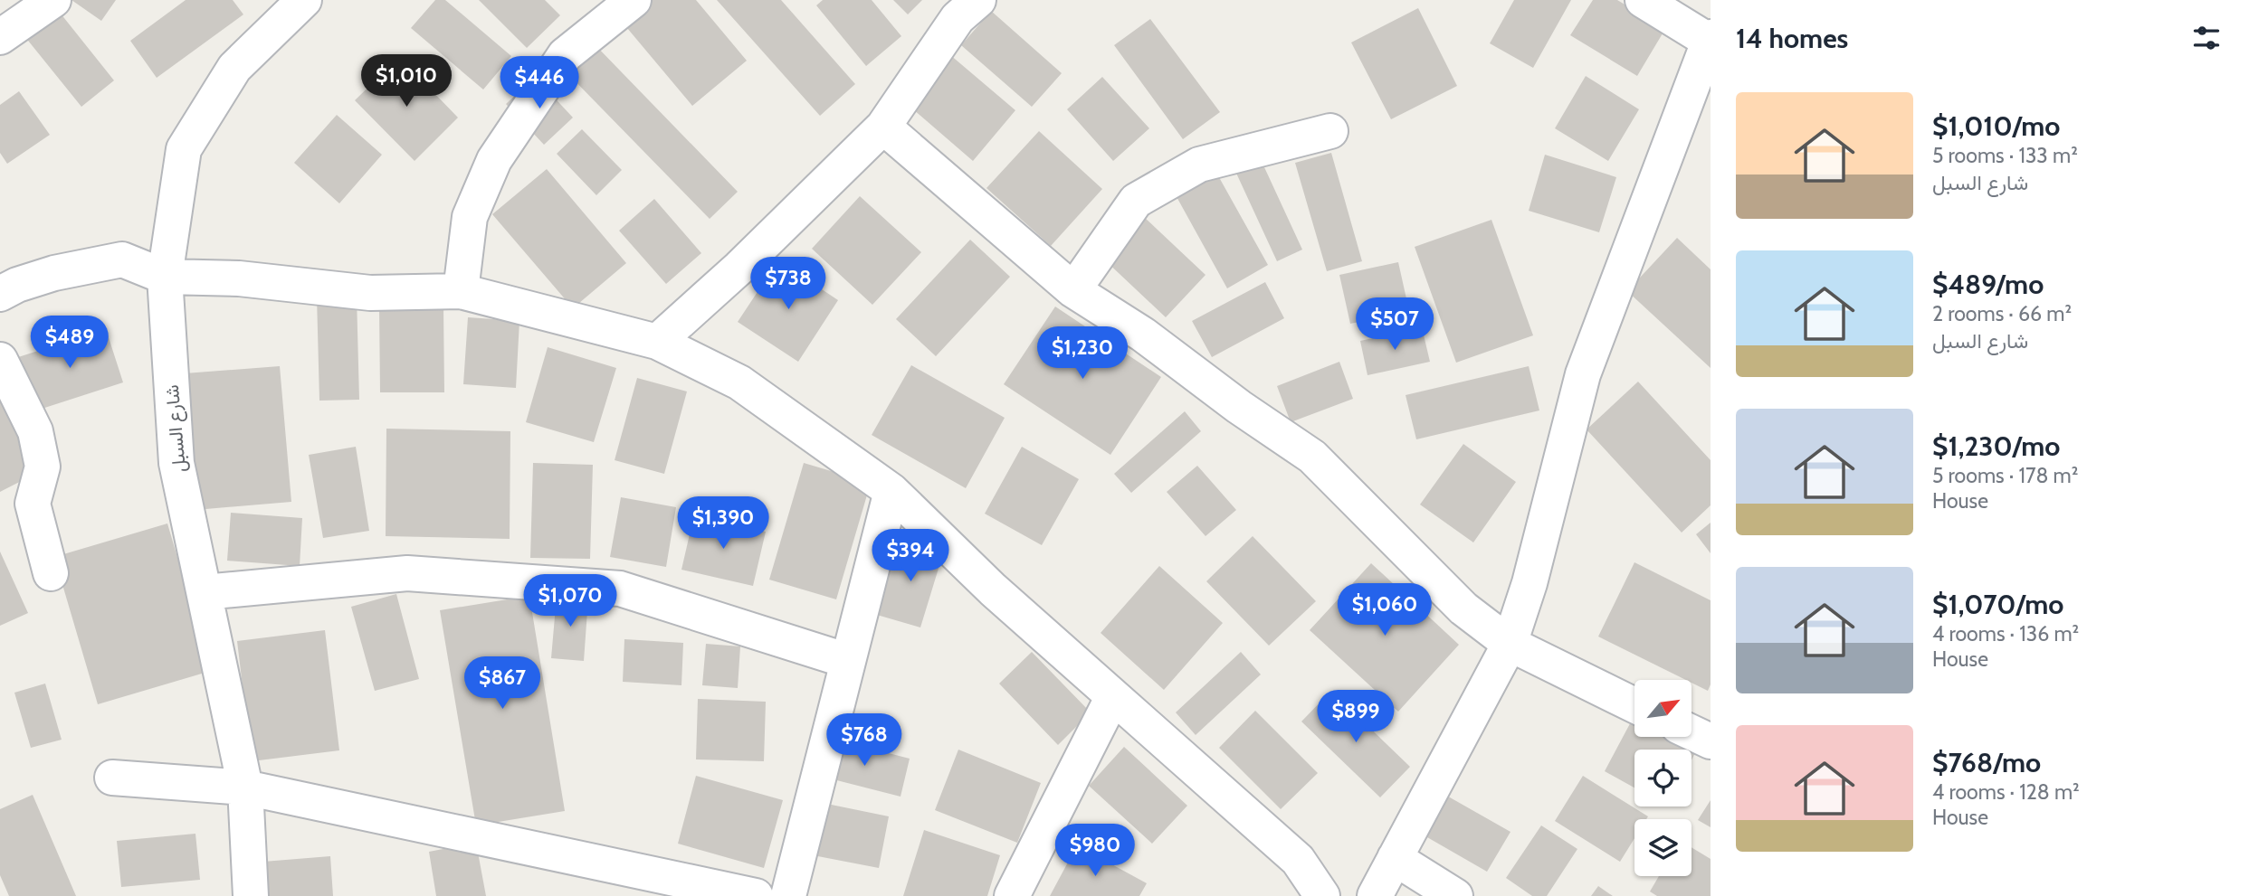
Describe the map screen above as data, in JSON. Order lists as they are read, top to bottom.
{
  "streets": {
    "street": ["شارع السبل"]
  },
  "north": "top right",
  "page": {
    "heading": "14 homes",
    "price": [
      "$1,010",
      "$446",
      "$738",
      "$507",
      "$489",
      "$1,230",
      "$1,390",
      "$394",
      "$1,070",
      "$1,060",
      "$867",
      "$899",
      "$768",
      "$980"
    ],
    "list": [
      {
        "name": "$1,010/mo",
        "note": "5 rooms · 133 m² · شارع السبل"
      },
      {
        "name": "$489/mo",
        "note": "2 rooms · 66 m² · شارع السبل"
      },
      {
        "name": "$1,230/mo",
        "note": "5 rooms · 178 m² · House"
      },
      {
        "name": "$1,070/mo",
        "note": "4 rooms · 136 m² · House"
      },
      {
        "name": "$768/mo",
        "note": "4 rooms · 128 m² · House"
      }
    ]
  }
}
